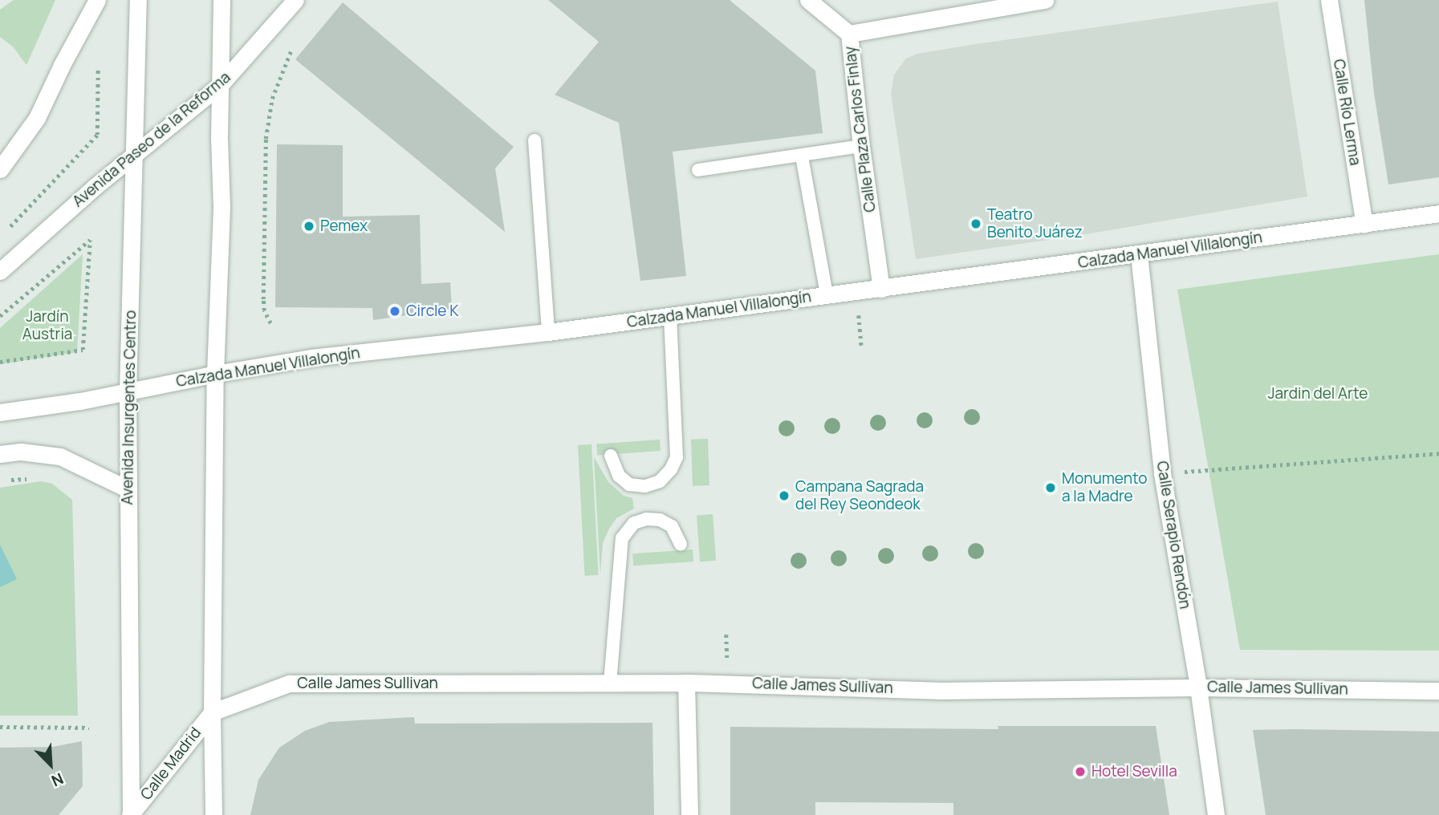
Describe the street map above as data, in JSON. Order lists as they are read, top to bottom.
{
  "streets": {
    "street": [
      "Calle Río Lerma",
      "Calle Plaza Carlos Finlay",
      "Avenida Paseo de la Reforma",
      "Calzada Manuel Villalongín",
      "Avenida Insurgentes Centro",
      "Calle Serapio Rendón",
      "Calle James Sullivan",
      "Calle Madrid"
    ]
  },
  "crossings": [
    ["Calle Río Lerma", "Calzada Manuel Villalongín"],
    ["Calle Plaza Carlos Finlay", "Calzada Manuel Villalongín"],
    ["Avenida Paseo de la Reforma", "Avenida Insurgentes Centro"],
    ["Calzada Manuel Villalongín", "Avenida Insurgentes Centro"],
    ["Calzada Manuel Villalongín", "Calle Serapio Rendón"],
    ["Avenida Insurgentes Centro", "Calle Madrid"],
    ["Calle Serapio Rendón", "Calle James Sullivan"],
    ["Calle James Sullivan", "Calle Madrid"]
  ],
  "parks": ["Jardín Austria", "Jardin del Arte"],
  "places": [
    "Teatro Benito Juárez",
    "Pemex",
    "Circle K",
    "Monumento a la Madre",
    "Campana Sagrada del Rey Seondeok",
    "Hotel Sevilla"
  ],
  "north": "bottom right"
}
